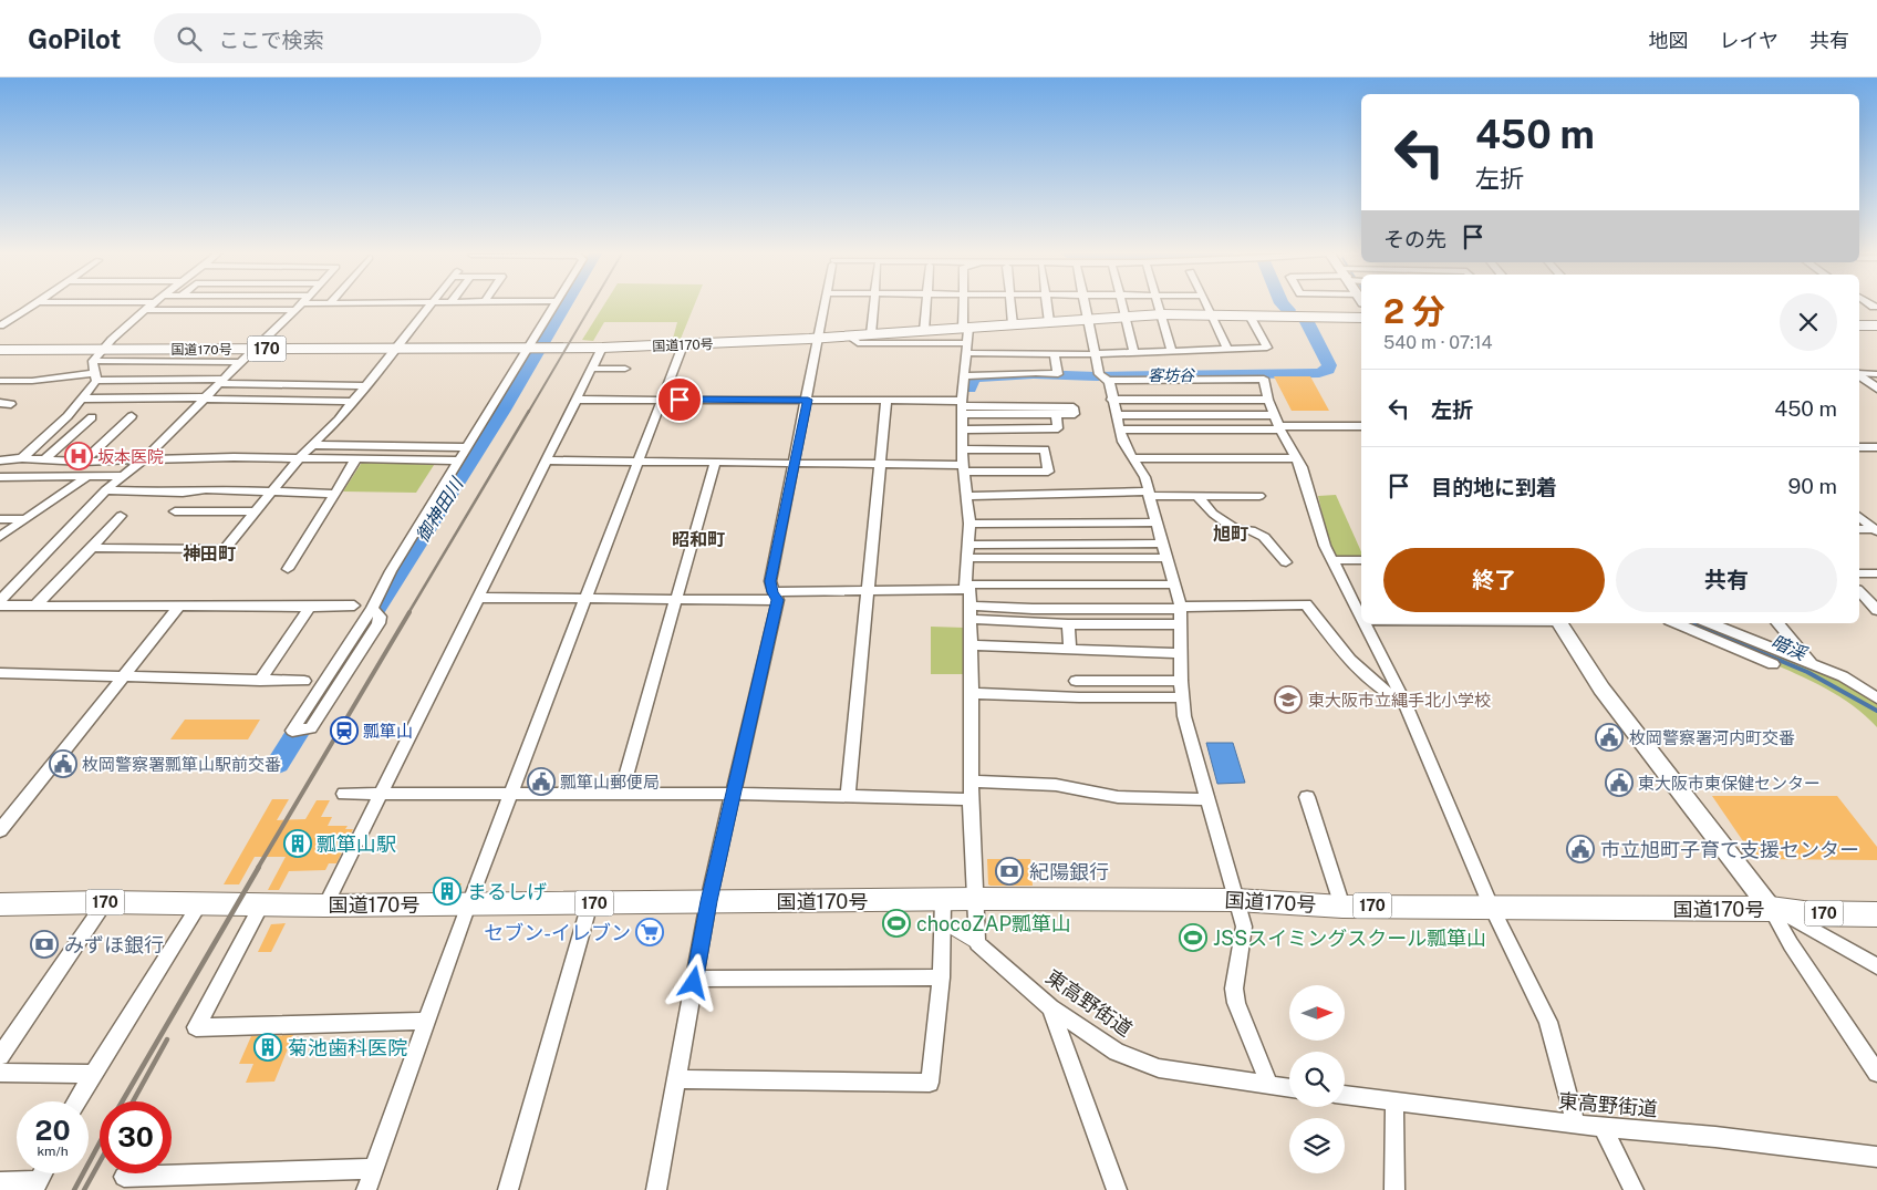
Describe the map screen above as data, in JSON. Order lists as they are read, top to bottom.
{
  "streets": {
    "highway": ["国道170号", "170"],
    "street": ["東高野街道"]
  },
  "districts": ["旭町", "昭和町", "神田町"],
  "water": ["客坊谷", "御神田川", "暗渓"],
  "places": {
    "hospital": ["坂本医院"],
    "school or university": ["東大阪市立縄手北小学校"],
    "station": ["瓢箪山"],
    "public building": [
      "枚岡警察署河内町交番",
      "枚岡警察署瓢箪山駅前交番",
      "瓢箪山郵便局",
      "東大阪市東保健センター",
      "市立旭町子育て支援センター"
    ],
    "building": ["瓢箪山駅", "まるしげ", "菊池歯科医院"],
    "bank": ["紀陽銀行", "みずほ銀行"],
    "sports": ["chocoZAP瓢箪山", "JSSスイミングスクール瓢箪山"],
    "supermarket": ["セブン-イレブン"]
  },
  "north": "right",
  "page": {
    "header": "GoPilot",
    "search": "ここで検索",
    "nav": ["地図", "レイヤ", "共有"],
    "turn": ["450 m", "左折"],
    "then": "その先",
    "heading": ["2 分", "540 m · 07:14"],
    "list": [
      {
        "name": "左折",
        "value": "450 m"
      },
      {
        "name": "目的地に到着",
        "value": "90 m"
      }
    ],
    "buttons": ["終了", "共有"],
    "speed": "20 km/h",
    "limit": "30"
  }
}
